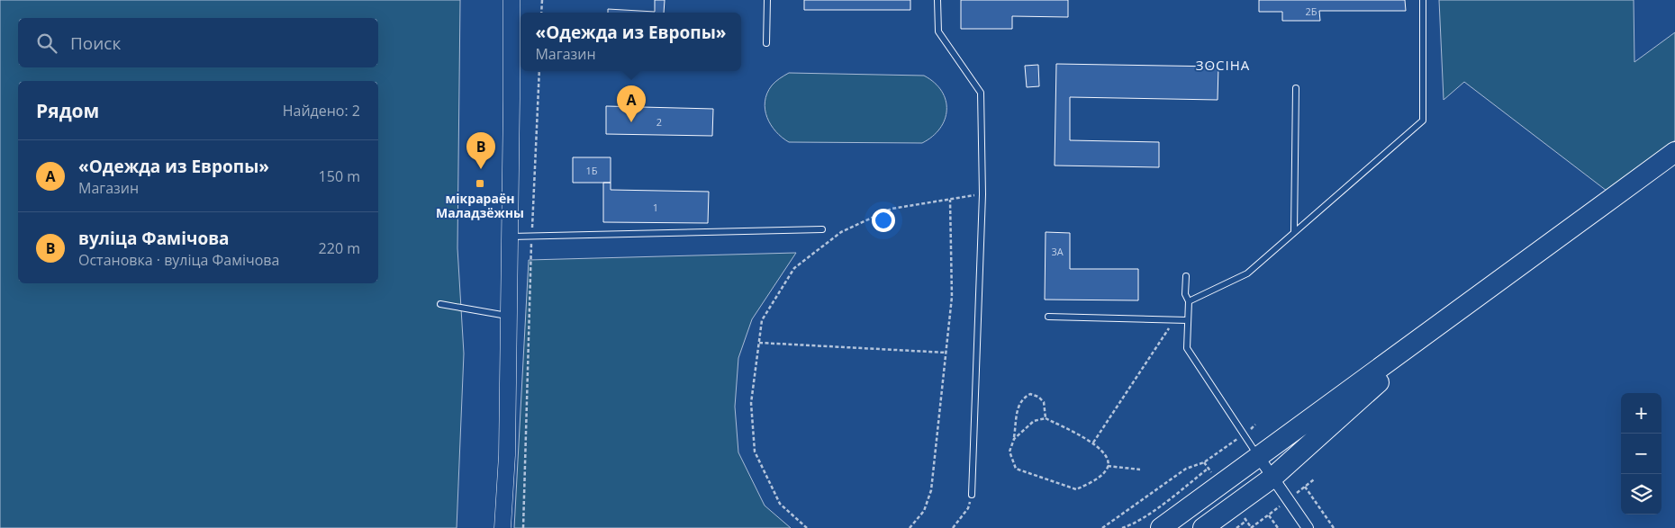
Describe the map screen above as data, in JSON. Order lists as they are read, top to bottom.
{
  "districts": ["ЗОСІНА"],
  "places": {
    "transit": ["мікрараён Маладзёжны"]
  },
  "house_numbers": [
    "2Б",
    "2",
    "1Б",
    "1",
    "3А"
  ],
  "page": {
    "popup": ["«Одежда из Европы»", "Магазин"],
    "search": "Поиск",
    "heading": ["Рядом", "Найдено: 2"],
    "pins": ["A", "B"],
    "list": [
      {
        "mark": "A",
        "name": "«Одежда из Европы»",
        "note": "Магазин",
        "value": "150 m"
      },
      {
        "mark": "B",
        "name": "вуліца Фамічова",
        "note": "Остановка · вуліца Фамічова",
        "value": "220 m"
      }
    ],
    "map_buttons": ["+", "−"]
  }
}
